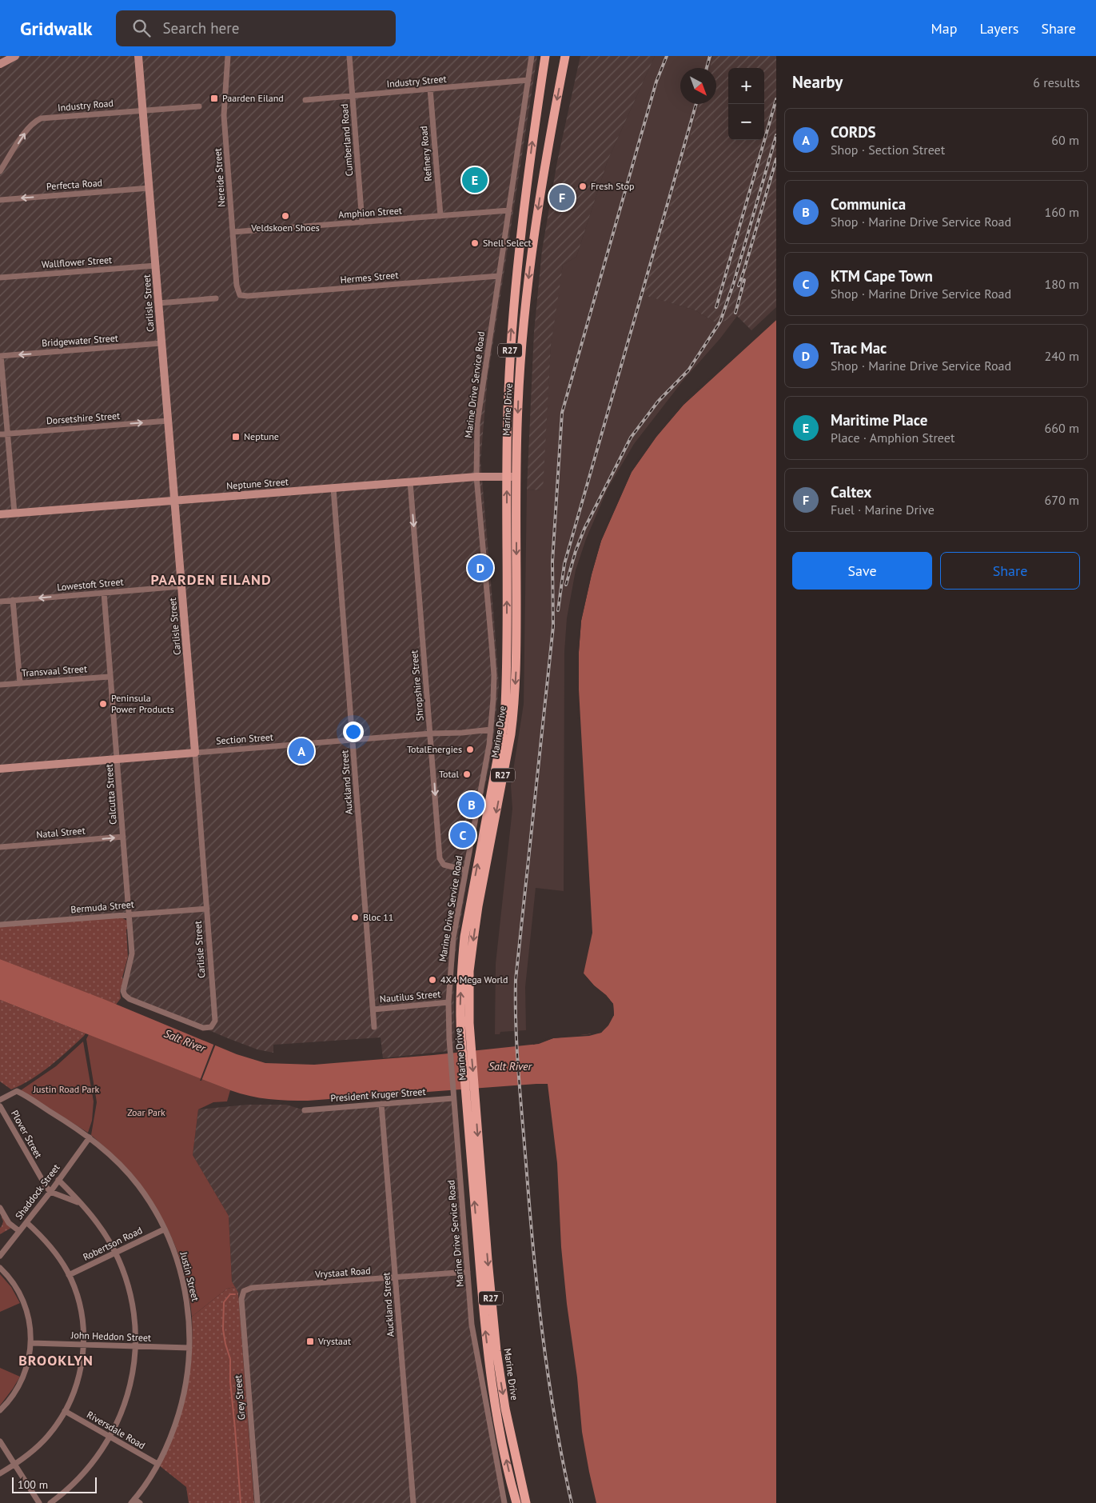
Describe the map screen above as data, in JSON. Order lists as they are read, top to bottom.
{
  "streets": {
    "main road": ["R27", "Marine Drive"],
    "street": [
      "Industry Street",
      "Industry Road",
      "Cumberland Road",
      "Refinery Road",
      "Nereide Street",
      "Perfecta Road",
      "Amphion Street",
      "Wallflower Street",
      "Hermes Street",
      "Carlisle Street",
      "Bridgewater Street",
      "Marine Drive Service Road",
      "Dorsetshire Street",
      "Neptune Street",
      "Lowestoft Street",
      "Transvaal Street",
      "Shropshire Street",
      "Section Street",
      "Auckland Street",
      "Calcutta Street",
      "Natal Street",
      "Bermuda Street",
      "Nautilus Street",
      "President Kruger Street",
      "Plover Street",
      "Shaddock Street",
      "Robertson Road",
      "Vrystaat Road",
      "Justin Street",
      "John Heddon Street",
      "Grey Street",
      "Riversdale Road"
    ]
  },
  "crossings": [
    ["Industry Street", "Cumberland Road"],
    ["Industry Street", "Refinery Road"],
    ["Industry Street", "Marine Drive Service Road"],
    ["Industry Road", "Carlisle Street"],
    ["Cumberland Road", "Amphion Street"],
    ["Refinery Road", "Amphion Street"],
    ["Nereide Street", "Amphion Street"],
    ["Nereide Street", "Hermes Street"],
    ["Perfecta Road", "Carlisle Street"],
    ["Amphion Street", "Marine Drive Service Road"],
    ["Wallflower Street", "Carlisle Street"],
    ["Hermes Street", "Marine Drive Service Road"],
    ["Carlisle Street", "Bridgewater Street"],
    ["Carlisle Street", "Dorsetshire Street"],
    ["Carlisle Street", "Neptune Street"],
    ["Carlisle Street", "Lowestoft Street"],
    ["Carlisle Street", "Section Street"],
    ["Carlisle Street", "Calcutta Street"],
    ["Carlisle Street", "Bermuda Street"],
    ["Marine Drive Service Road", "Neptune Street"],
    ["Marine Drive Service Road", "Shropshire Street"],
    ["Marine Drive Service Road", "Section Street"],
    ["Marine Drive Service Road", "Nautilus Street"],
    ["Marine Drive Service Road", "President Kruger Street"],
    ["Marine Drive Service Road", "Vrystaat Road"],
    ["Marine Drive", "Neptune Street"],
    ["Neptune Street", "Shropshire Street"],
    ["Neptune Street", "Auckland Street"],
    ["Lowestoft Street", "Calcutta Street"],
    ["Transvaal Street", "Calcutta Street"],
    ["Shropshire Street", "Section Street"],
    ["Section Street", "Auckland Street"],
    ["Section Street", "Calcutta Street"],
    ["Auckland Street", "Nautilus Street"],
    ["Auckland Street", "President Kruger Street"],
    ["Auckland Street", "Vrystaat Road"],
    ["Calcutta Street", "Natal Street"],
    ["Calcutta Street", "Bermuda Street"],
    ["Plover Street", "Shaddock Street"],
    ["Shaddock Street", "Justin Street"],
    ["Robertson Road", "Justin Street"],
    ["Vrystaat Road", "Grey Street"],
    ["Justin Street", "John Heddon Street"],
    ["Justin Street", "Riversdale Road"]
  ],
  "one_way": [
    "Industry Road",
    "Perfecta Road",
    "Bridgewater Street",
    "Dorsetshire Street",
    "Lowestoft Street",
    "Shropshire Street",
    "Natal Street"
  ],
  "districts": ["PAARDEN EILAND", "BROOKLYN"],
  "water": ["Salt River"],
  "parks": ["Justin Road Park", "Zoar Park"],
  "places": {
    "transit": ["Paarden Eiland", "Neptune", "Vrystaat"],
    "other": [
      "Fresh Stop",
      "Veldskoen Shoes",
      "Shell Select",
      "Peninsula Power Products",
      "TotalEnergies",
      "Total",
      "Bloc 11",
      "4X4 Mega World"
    ]
  },
  "scale_bar": "100 m",
  "north": "bottom right",
  "page": {
    "header": "Gridwalk",
    "search": "Search here",
    "nav": ["Map", "Layers", "Share"],
    "heading": ["Nearby", "6 results"],
    "map_buttons": ["+", "−"],
    "list": [
      {
        "mark": "A",
        "name": "CORDS",
        "note": "Shop · Section Street",
        "value": "60 m"
      },
      {
        "mark": "B",
        "name": "Communica",
        "note": "Shop · Marine Drive Service Road",
        "value": "160 m"
      },
      {
        "mark": "C",
        "name": "KTM Cape Town",
        "note": "Shop · Marine Drive Service Road",
        "value": "180 m"
      },
      {
        "mark": "D",
        "name": "Trac Mac",
        "note": "Shop · Marine Drive Service Road",
        "value": "240 m"
      },
      {
        "mark": "E",
        "name": "Maritime Place",
        "note": "Place · Amphion Street",
        "value": "660 m"
      },
      {
        "mark": "F",
        "name": "Caltex",
        "note": "Fuel · Marine Drive",
        "value": "670 m"
      }
    ],
    "pins": [
      "E",
      "F",
      "D",
      "A",
      "B",
      "C"
    ],
    "buttons": ["Save", "Share"],
    "scale": "100 m"
  }
}
